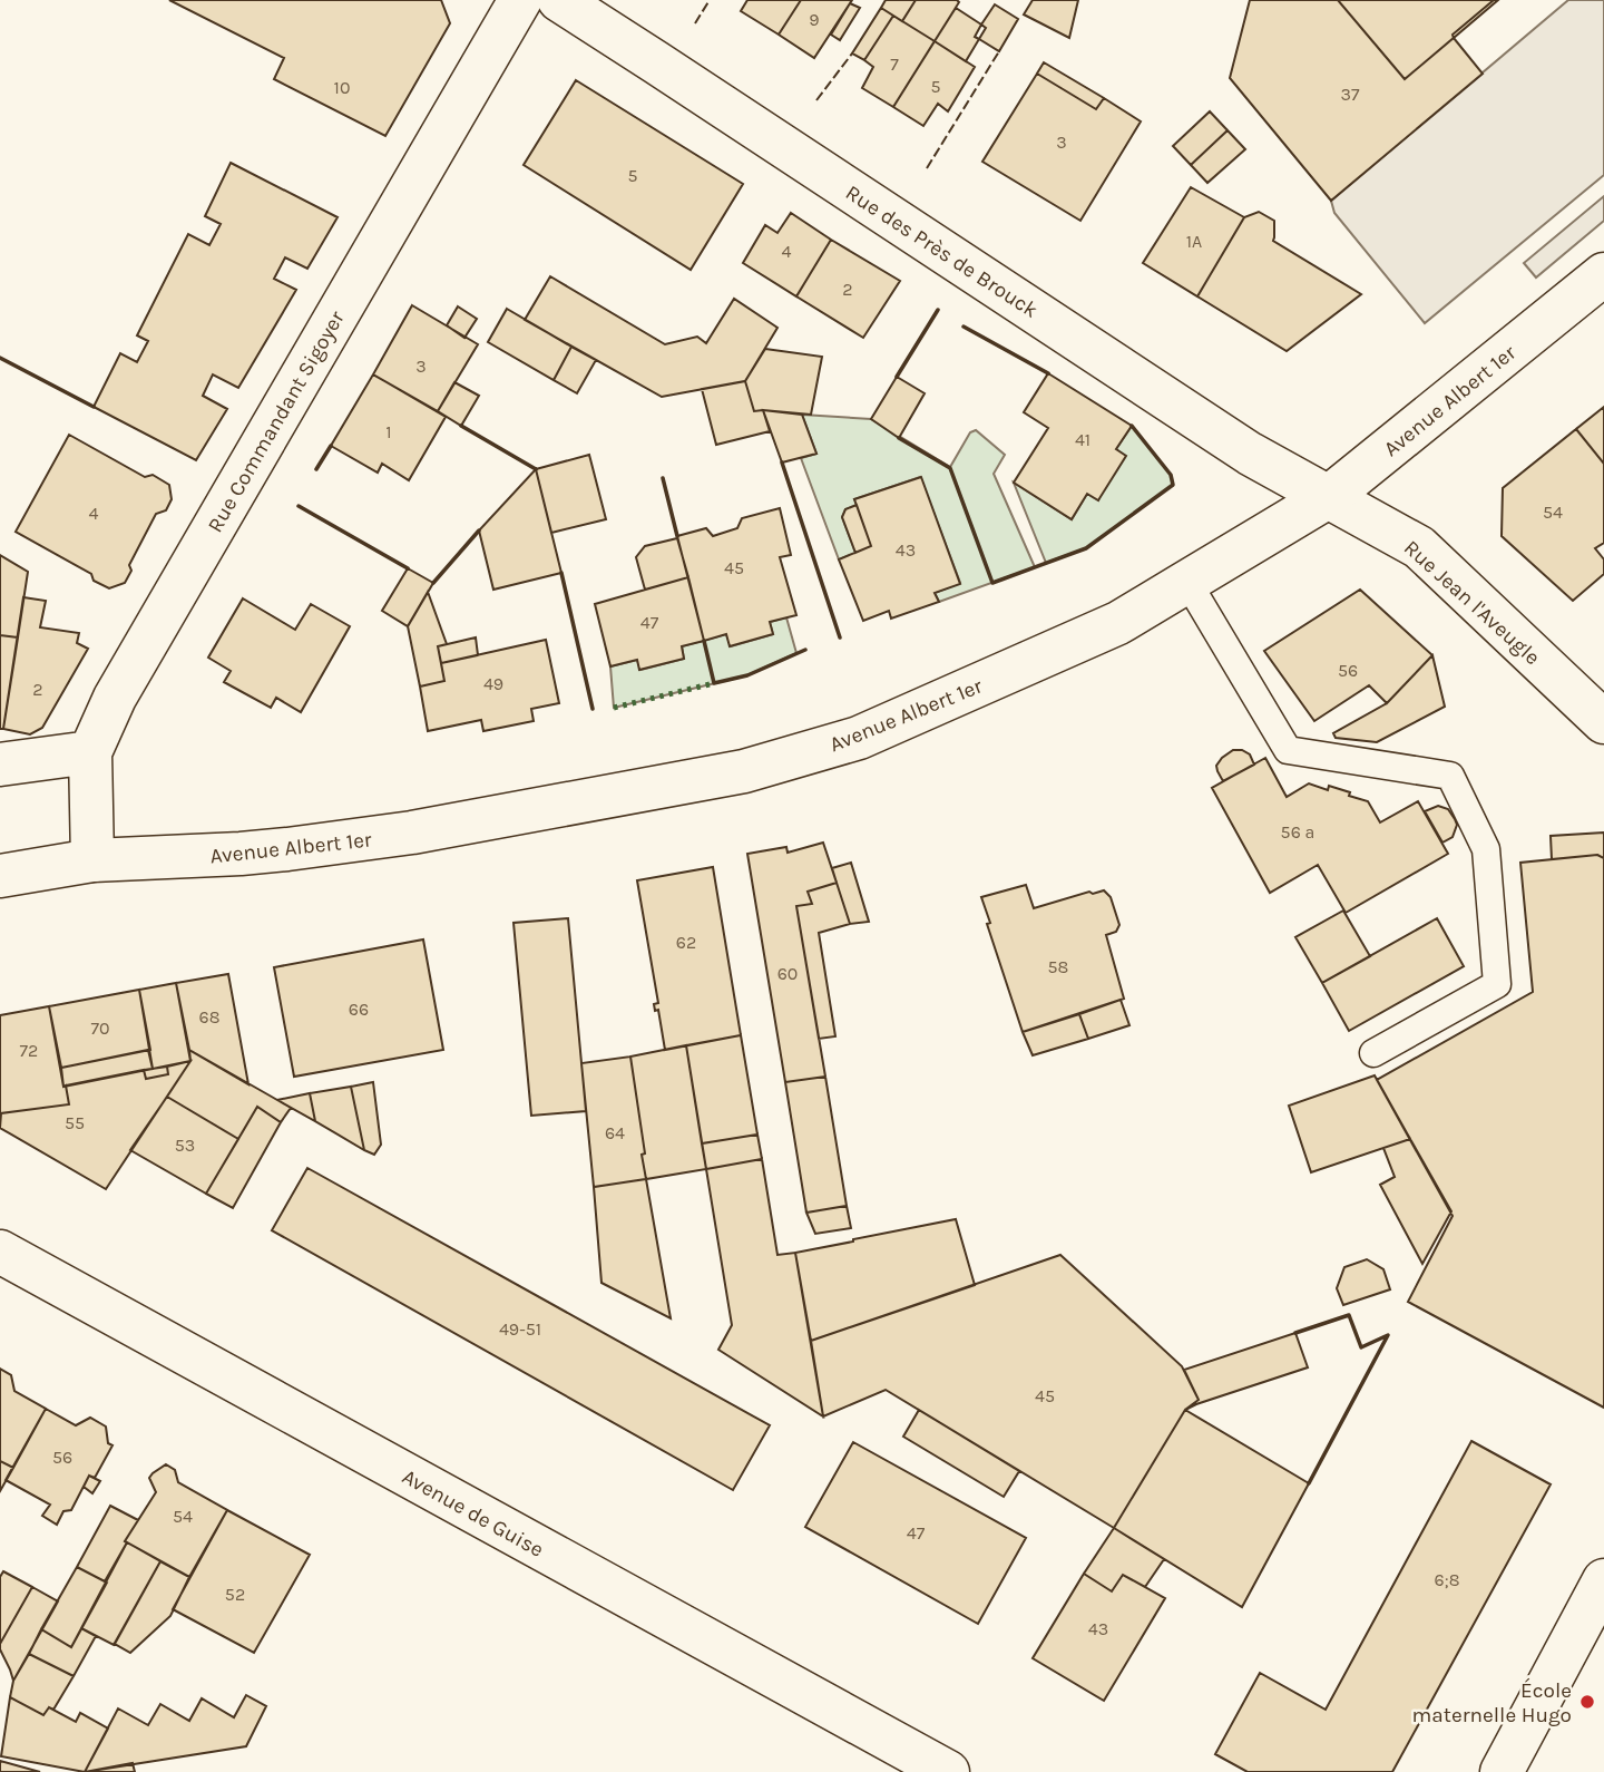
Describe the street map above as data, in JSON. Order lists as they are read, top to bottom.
{
  "streets": {
    "street": [
      "Rue des Près de Brouck",
      "Avenue Albert 1er",
      "Rue Commandant Sigoyer",
      "Rue Jean l'Aveugle",
      "Avenue de Guise"
    ]
  },
  "crossings": [
    ["Rue des Près de Brouck", "Avenue Albert 1er"],
    ["Rue des Près de Brouck", "Rue Jean l'Aveugle"],
    ["Avenue Albert 1er", "Rue Commandant Sigoyer"],
    ["Avenue Albert 1er", "Rue Jean l'Aveugle"]
  ],
  "places": ["École maternelle Hugo"],
  "house_numbers": [
    "9",
    "7",
    "5",
    "10",
    "37",
    "3",
    "5",
    "1A",
    "4",
    "2",
    "3",
    "1",
    "41",
    "54",
    "4",
    "43",
    "45",
    "47",
    "56",
    "49",
    "2",
    "56 a",
    "62",
    "58",
    "60",
    "66",
    "68",
    "70",
    "72",
    "55",
    "64",
    "53",
    "49-51",
    "45",
    "56",
    "54",
    "47",
    "6;8",
    "52",
    "43"
  ]
}
